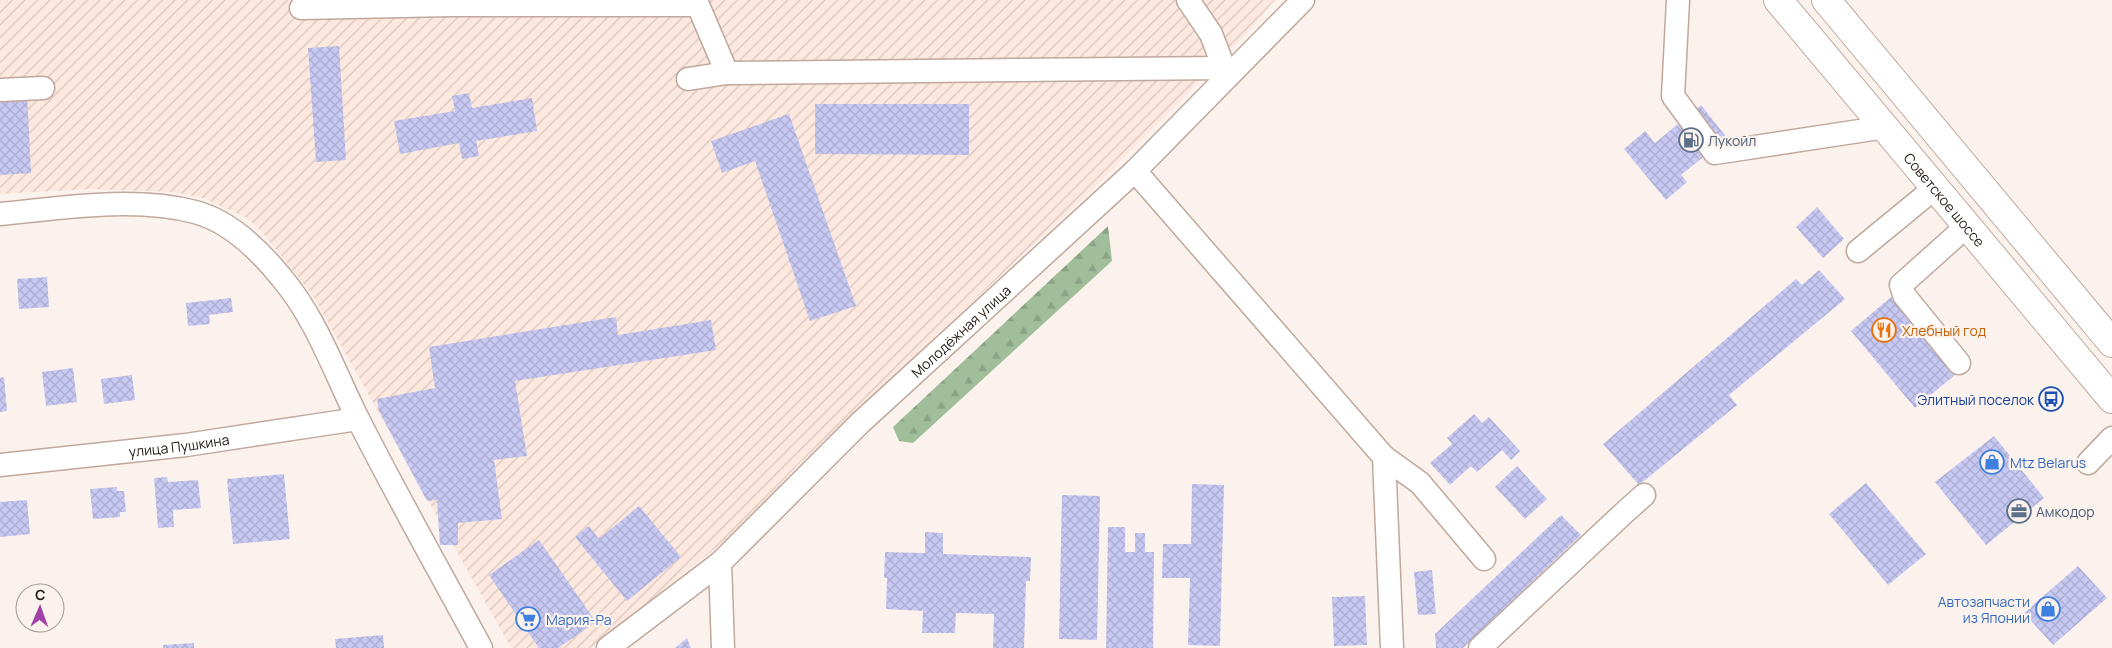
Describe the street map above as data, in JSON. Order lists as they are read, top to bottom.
{
  "streets": {
    "highway": ["Советское шоссе"],
    "street": ["Молодёжная улица", "улица Пушкина"]
  },
  "places": {
    "fuel station": ["Лукойл"],
    "restaurant": ["Хлебный год"],
    "bus stop": ["Элитный поселок"],
    "shop": ["Mtz Belarus", "Автозапчасти из Японии"],
    "office": ["Амкодор"],
    "supermarket": ["Мария-Ра"]
  },
  "north": "top"
}
